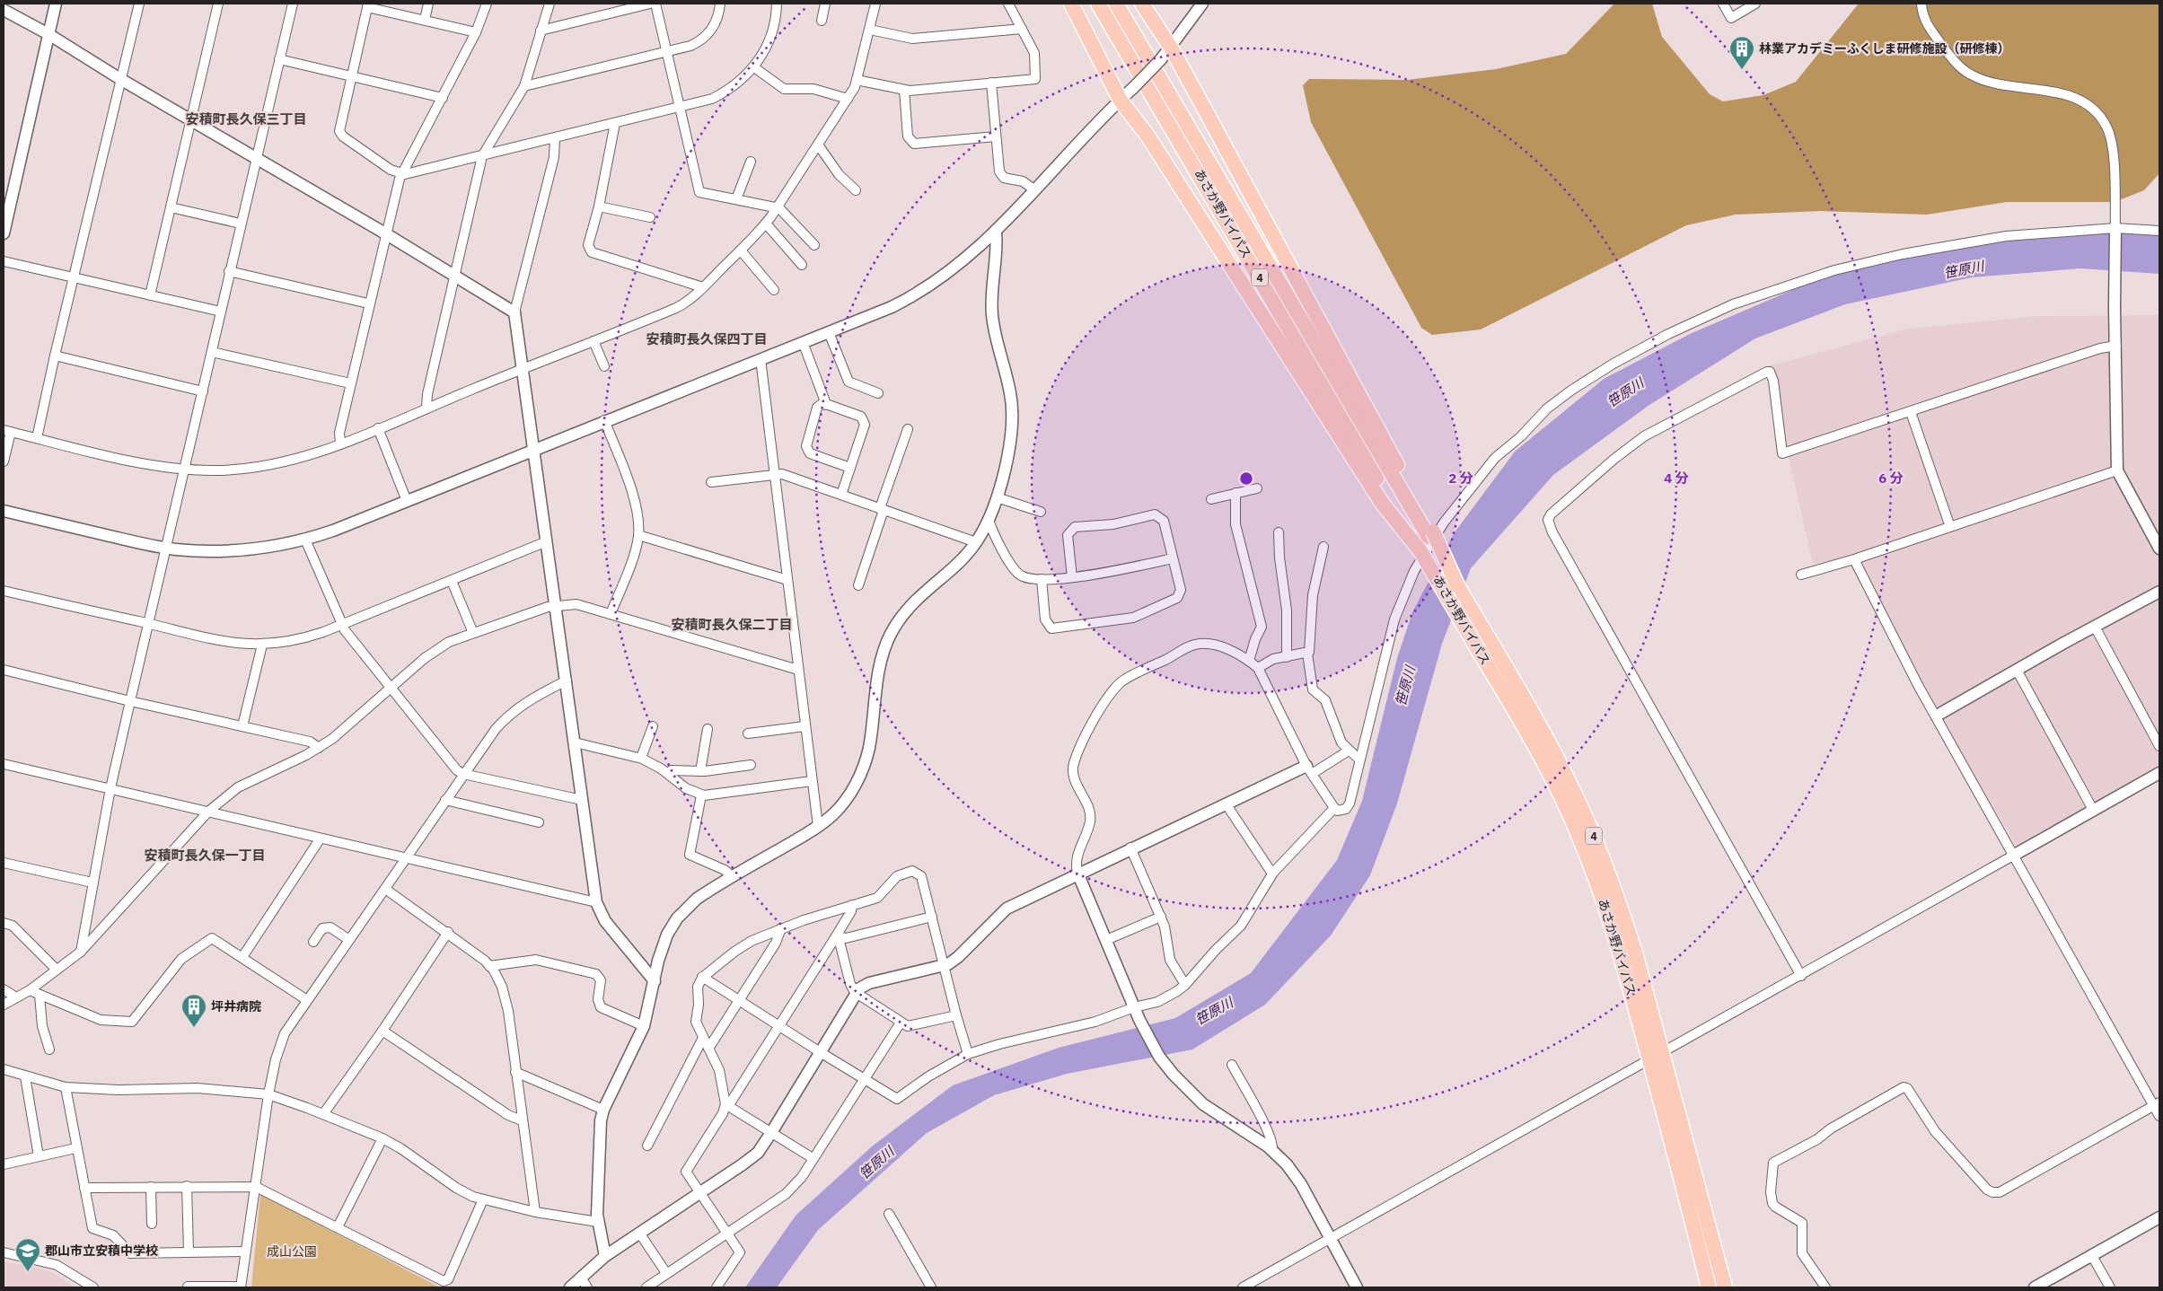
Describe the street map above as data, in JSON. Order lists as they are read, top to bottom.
{
  "streets": {
    "highway": ["あさか野バイパス", "4"]
  },
  "districts": [
    "安積町長久保三丁目",
    "安積町長久保四丁目",
    "安積町長久保二丁目",
    "安積町長久保一丁目"
  ],
  "water": ["笹原川"],
  "parks": ["成山公園"],
  "places": {
    "building": ["林業アカデミーふくしま研修施設（研修棟）", "坪井病院"],
    "school or university": ["郡山市立安積中学校"]
  },
  "rings": ["2 分", "4 分", "6 分"]
}
